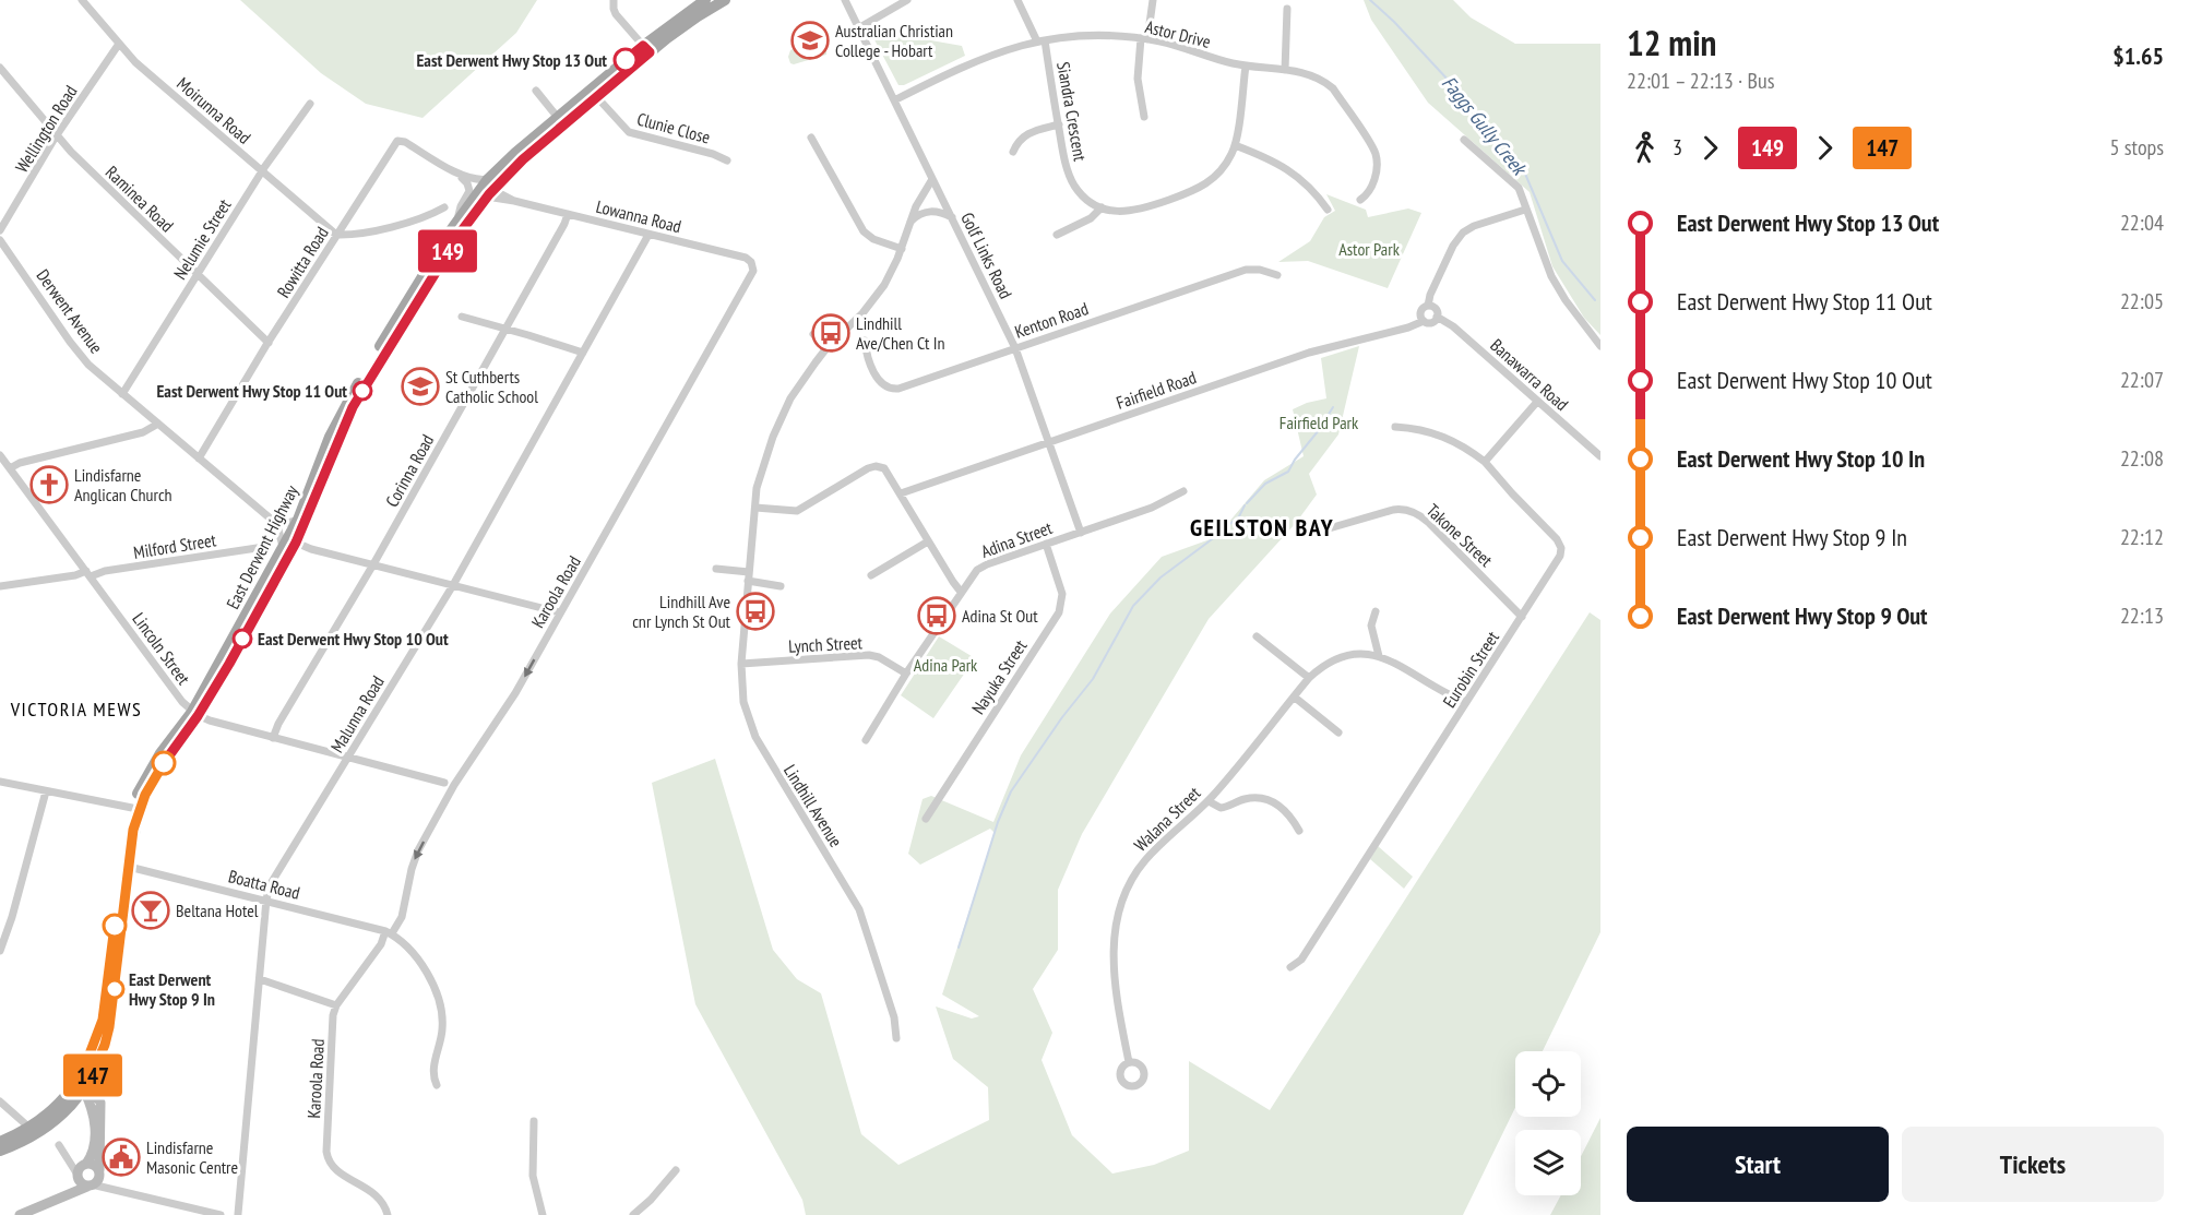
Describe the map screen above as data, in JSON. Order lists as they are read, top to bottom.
{
  "streets": {
    "main road": ["East Derwent Highway"],
    "street": [
      "Astor Drive",
      "Moirunna Road",
      "Siandra Crescent",
      "Clunie Close",
      "Wellington Road",
      "Raminea Road",
      "Lowanna Road",
      "Nelumie Street",
      "Golf Links Road",
      "Rowitta Road",
      "Derwent Avenue",
      "Kenton Road",
      "Banawarra Road",
      "Fairfield Road",
      "Corinna Road",
      "Takone Street",
      "Adina Street",
      "Milford Street",
      "Karoola Road",
      "Lynch Street",
      "Lincoln Street",
      "Eurobin Street",
      "Nayuka Street",
      "Malunna Road",
      "Lindhill Avenue",
      "Walana Street",
      "Boatta Road"
    ]
  },
  "crossings": [
    ["Astor Drive", "Siandra Crescent"],
    ["Astor Drive", "Golf Links Road"],
    ["Moirunna Road", "Wellington Road"],
    ["Moirunna Road", "Nelumie Street"],
    ["Moirunna Road", "Rowitta Road"],
    ["Clunie Close", "East Derwent Highway"],
    ["Wellington Road", "Raminea Road"],
    ["Raminea Road", "Nelumie Street"],
    ["Raminea Road", "Rowitta Road"],
    ["Lowanna Road", "Rowitta Road"],
    ["Lowanna Road", "Corinna Road"],
    ["Lowanna Road", "East Derwent Highway"],
    ["Lowanna Road", "Karoola Road"],
    ["Lowanna Road", "Malunna Road"],
    ["Nelumie Street", "Derwent Avenue"],
    ["Golf Links Road", "Kenton Road"],
    ["Golf Links Road", "Fairfield Road"],
    ["Golf Links Road", "Adina Street"],
    ["Golf Links Road", "Lindhill Avenue"],
    ["Rowitta Road", "Derwent Avenue"],
    ["Rowitta Road", "East Derwent Highway"],
    ["Banawarra Road", "Fairfield Road"],
    ["Takone Street", "Eurobin Street"],
    ["Adina Street", "Lynch Street"],
    ["Adina Street", "Nayuka Street"],
    ["Milford Street", "Lincoln Street"],
    ["East Derwent Highway", "Lincoln Street"],
    ["East Derwent Highway", "Boatta Road"],
    ["Karoola Road", "Boatta Road"],
    ["Lynch Street", "Lindhill Avenue"],
    ["Eurobin Street", "Walana Street"],
    ["Malunna Road", "Boatta Road"]
  ],
  "districts": ["GEILSTON BAY", "VICTORIA MEWS"],
  "water": ["Faggs Gully Creek"],
  "parks": ["Astor Park", "Fairfield Park", "Adina Park"],
  "places": {
    "school or university": ["Australian Christian College - Hobart", "St Cuthberts Catholic School"],
    "other": [
      "East Derwent Hwy Stop 13 Out",
      "East Derwent Hwy Stop 11 Out",
      "East Derwent Hwy Stop 10 Out",
      "East Derwent Hwy Stop 9 In"
    ],
    "bus stop": ["Lindhill Ave/Chen Ct In", "Lindhill Ave cnr Lynch St Out", "Adina St Out"],
    "church": ["Lindisfarne Anglican Church"],
    "bar": ["Beltana Hotel"],
    "public building": ["Lindisfarne Masonic Centre"]
  },
  "lines": ["bus line 149", "bus line 147"],
  "page": {
    "on_map": ["149", "147"],
    "heading": ["12 min", "22:01 – 22:13 · Bus", "$1.65"],
    "legs": [
      "3",
      "149",
      "147",
      "5 stops"
    ],
    "list": [
      {
        "name": "East Derwent Hwy Stop 13 Out",
        "value": "22:04"
      },
      {
        "name": "East Derwent Hwy Stop 11 Out",
        "value": "22:05"
      },
      {
        "name": "East Derwent Hwy Stop 10 Out",
        "value": "22:07"
      },
      {
        "name": "East Derwent Hwy Stop 10 In",
        "value": "22:08"
      },
      {
        "name": "East Derwent Hwy Stop 9 In",
        "value": "22:12"
      },
      {
        "name": "East Derwent Hwy Stop 9 Out",
        "value": "22:13"
      }
    ],
    "buttons": ["Start", "Tickets"]
  }
}
